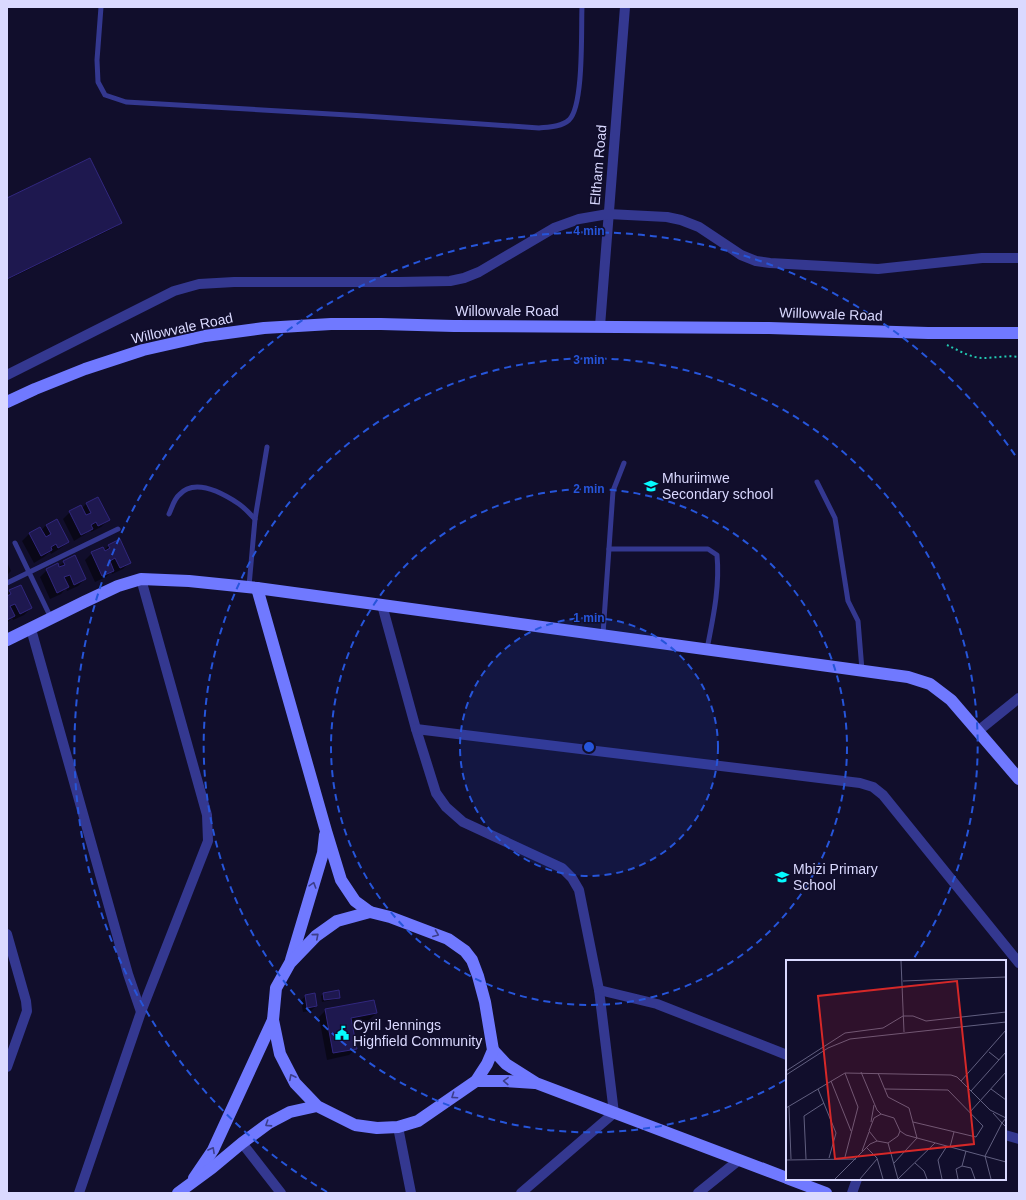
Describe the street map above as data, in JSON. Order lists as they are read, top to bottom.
{
  "streets": {
    "street": ["Eltham Road", "Willowvale Road"]
  },
  "crossings": [
    ["Eltham Road", "Willowvale Road"]
  ],
  "places": {
    "school or university": ["Mhuriimwe Secondary school", "Mbizi Primary School"],
    "public building": ["Cyril Jennings Highfield Community"]
  },
  "rings": [
    "4 min",
    "3 min",
    "2 min",
    "1 min"
  ]
}
